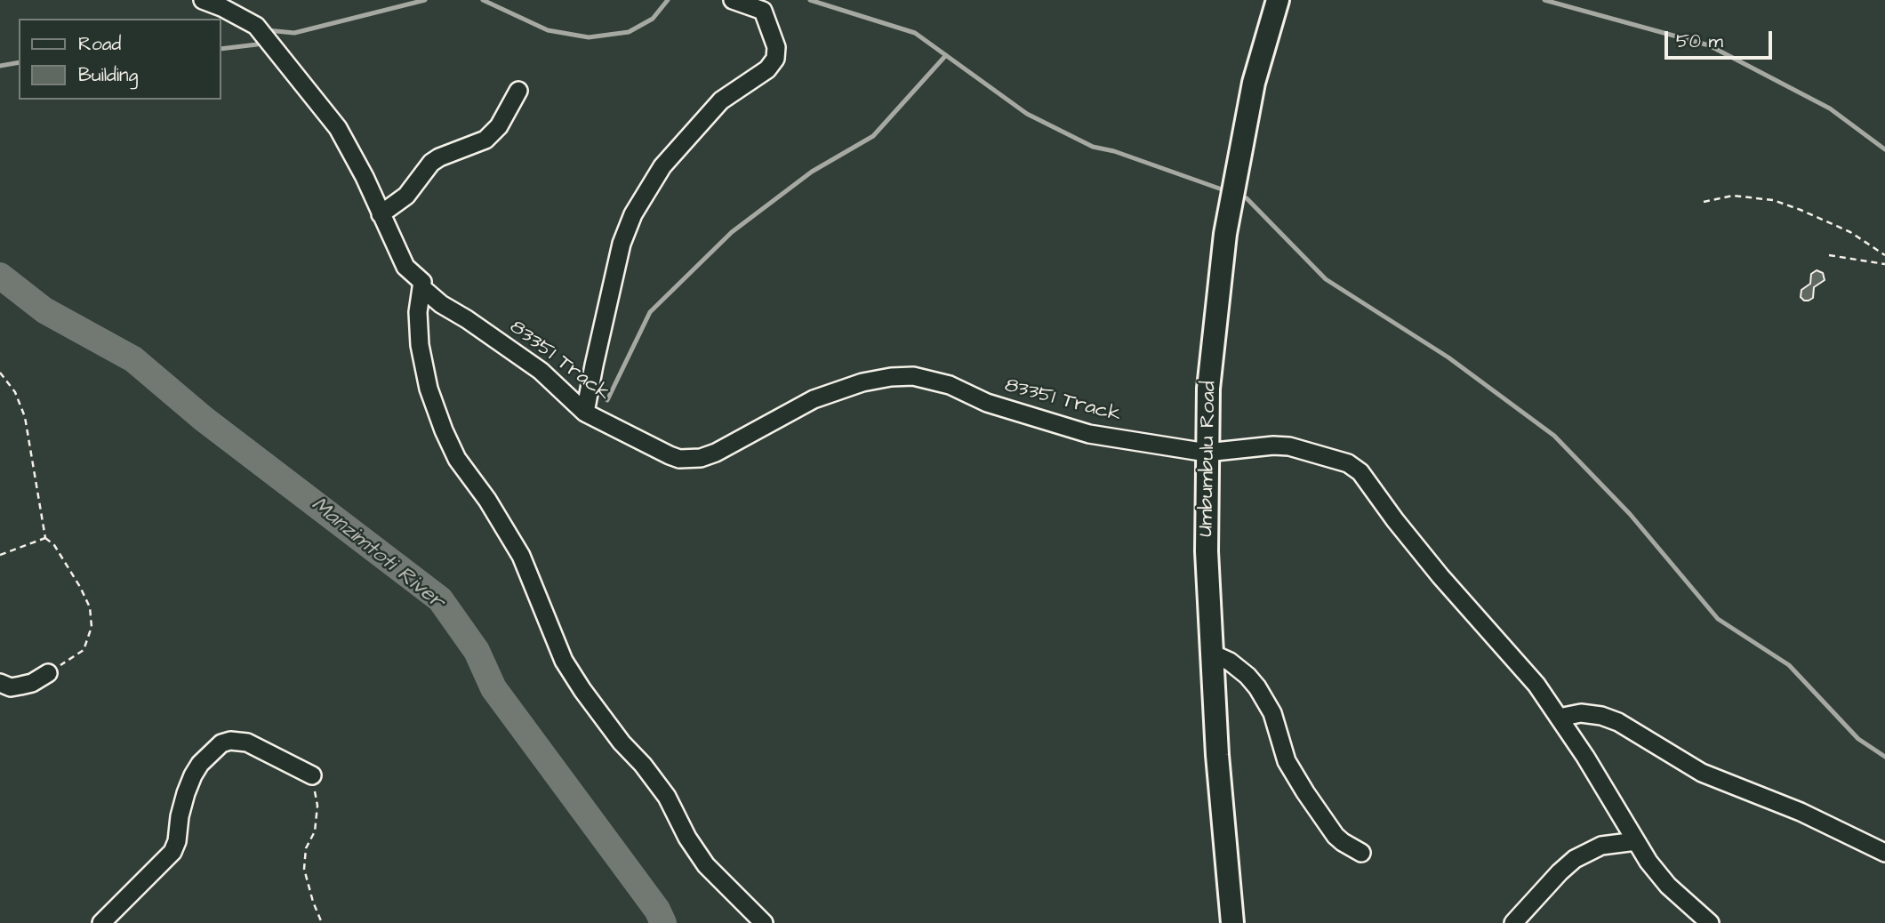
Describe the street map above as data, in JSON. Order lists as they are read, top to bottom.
{
  "streets": {
    "main road": ["Umbumbulu Road"],
    "street": ["83351 Track"]
  },
  "crossings": [
    ["83351 Track", "Umbumbulu Road"]
  ],
  "water": ["Manzimtoti River"],
  "legend": ["Road", "Building"],
  "scale_bar": "50 m"
}
